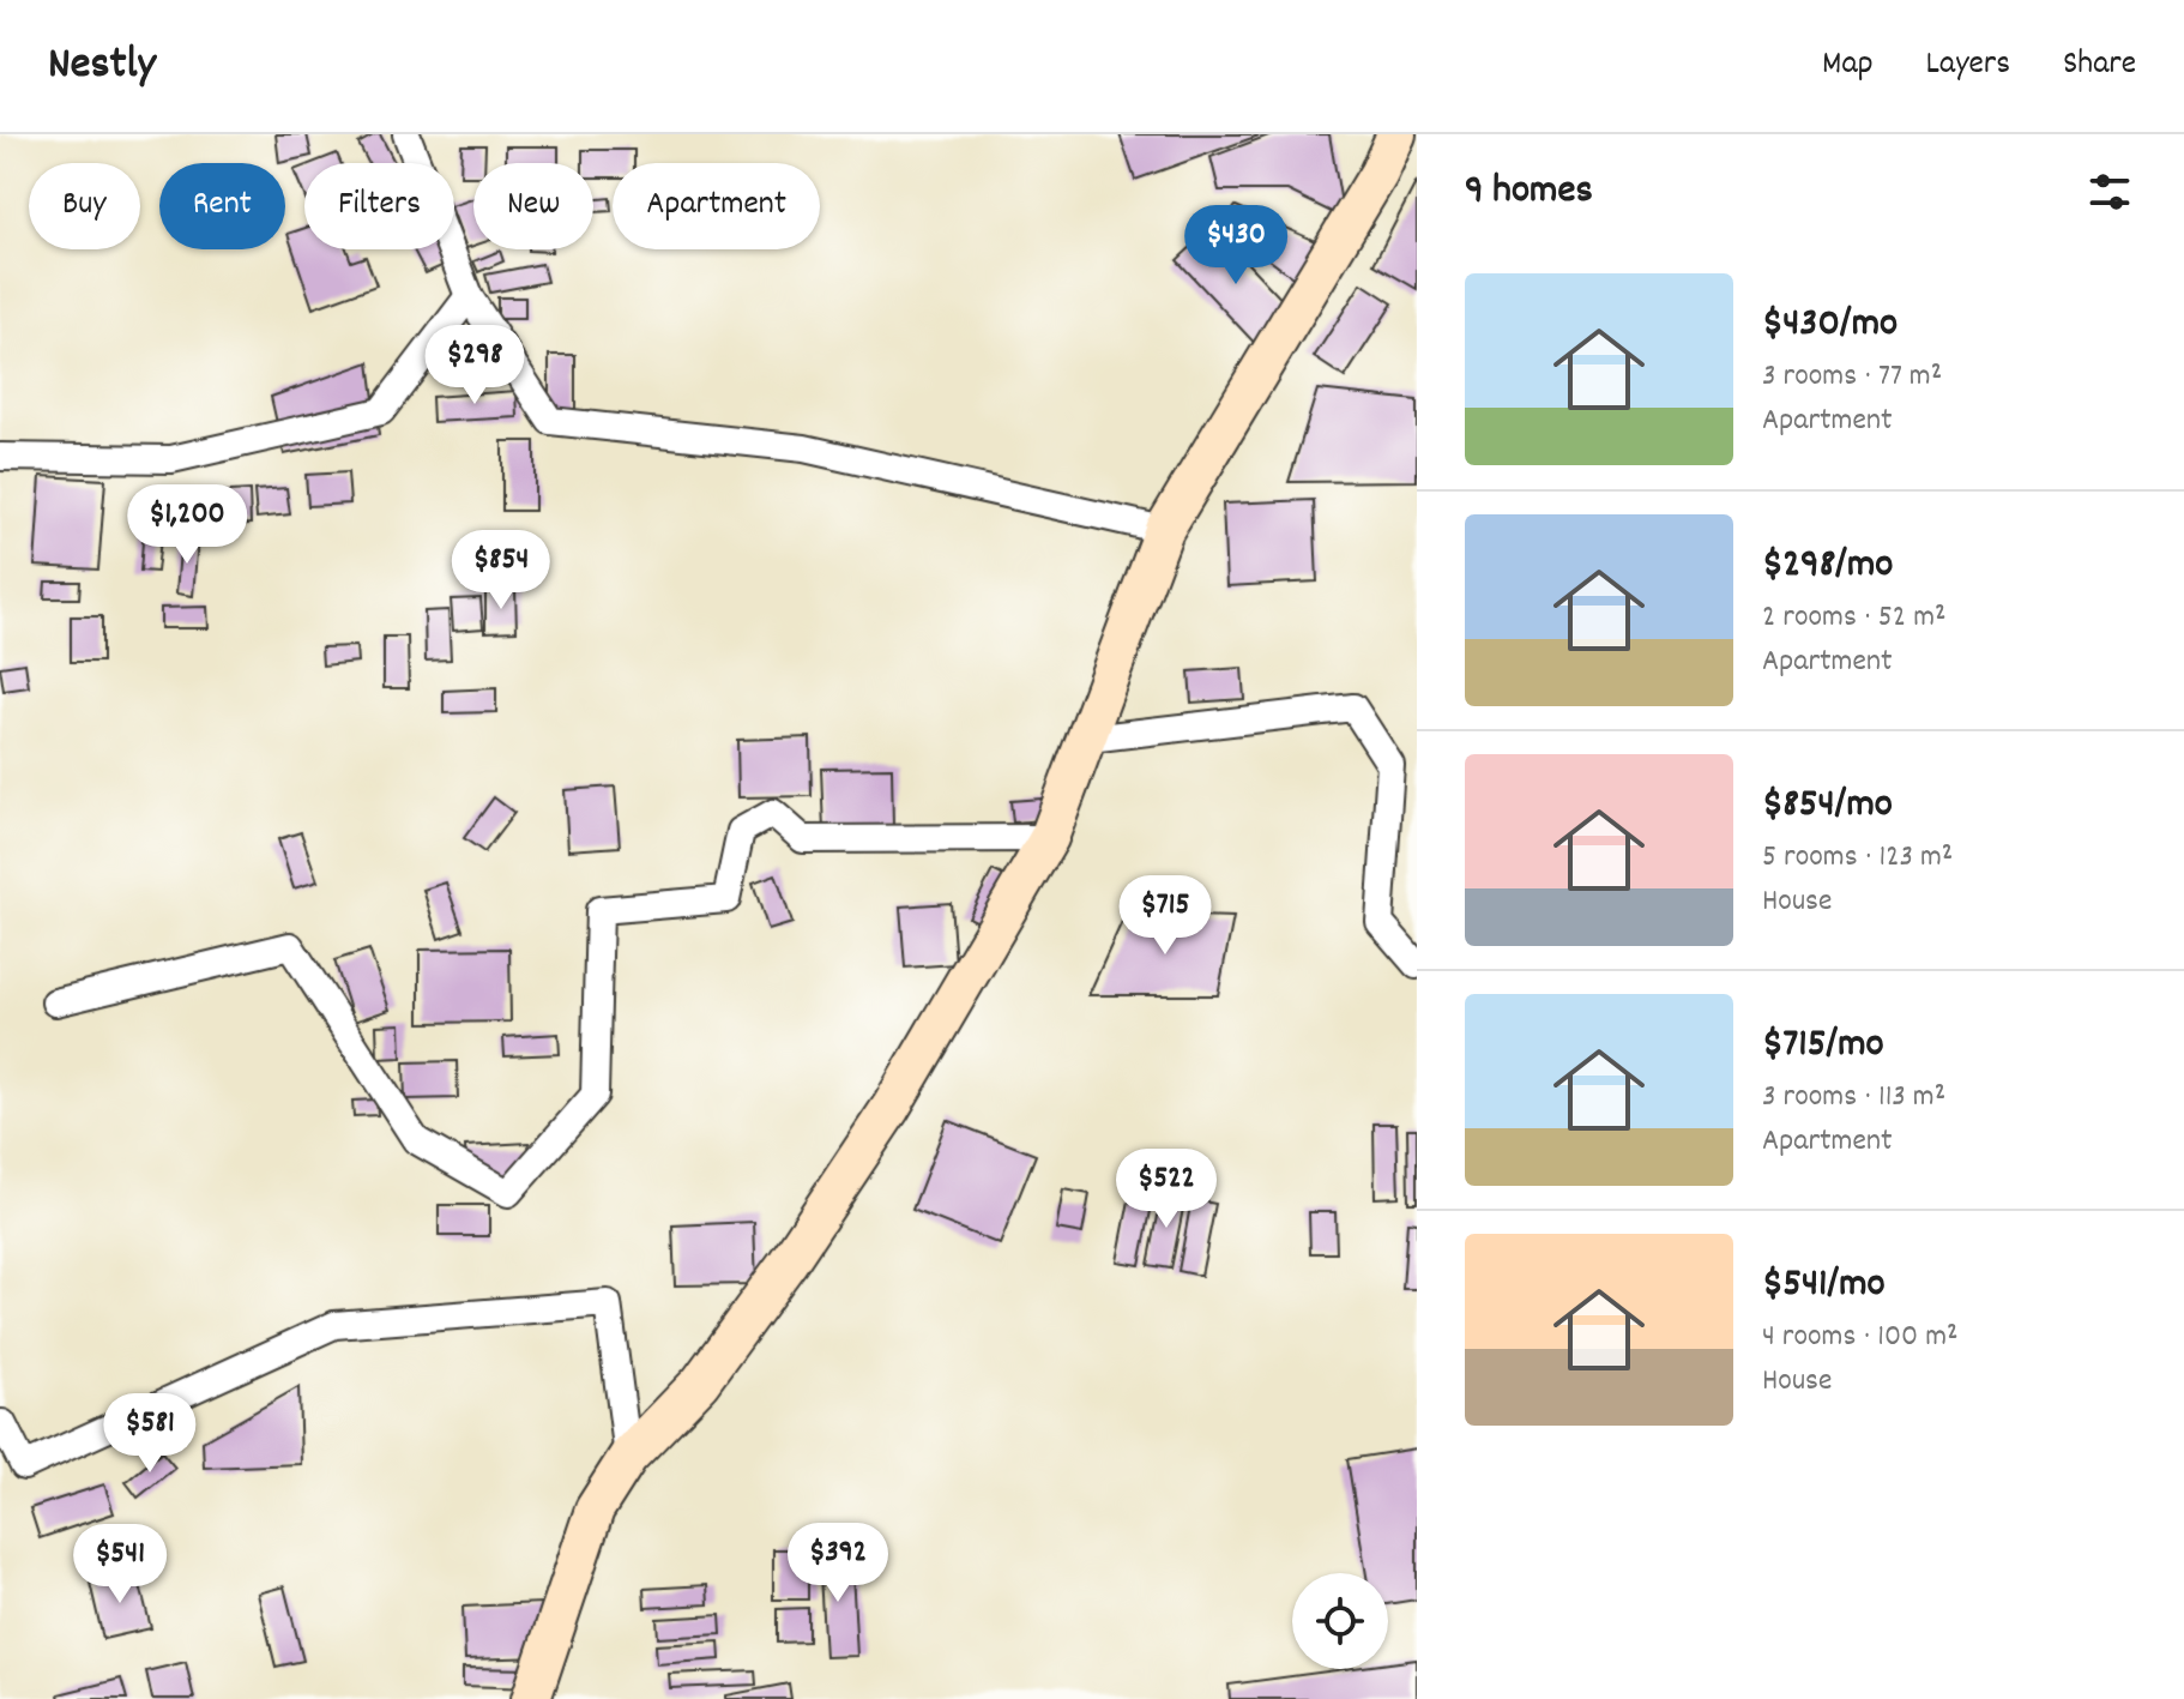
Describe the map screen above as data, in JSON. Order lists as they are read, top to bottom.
{
  "page": {
    "header": "Nestly",
    "nav": ["Map", "Layers", "Share"],
    "heading": "9 homes",
    "chip": [
      "Buy",
      "Rent",
      "Filters",
      "New",
      "Apartment"
    ],
    "price": [
      "$430",
      "$298",
      "$1,200",
      "$854",
      "$715",
      "$522",
      "$581",
      "$392",
      "$541"
    ],
    "list": [
      {
        "name": "$430/mo",
        "note": "3 rooms · 77 m² · Apartment"
      },
      {
        "name": "$298/mo",
        "note": "2 rooms · 52 m² · Apartment"
      },
      {
        "name": "$854/mo",
        "note": "5 rooms · 123 m² · House"
      },
      {
        "name": "$715/mo",
        "note": "3 rooms · 113 m² · Apartment"
      },
      {
        "name": "$541/mo",
        "note": "4 rooms · 100 m² · House"
      }
    ]
  }
}
